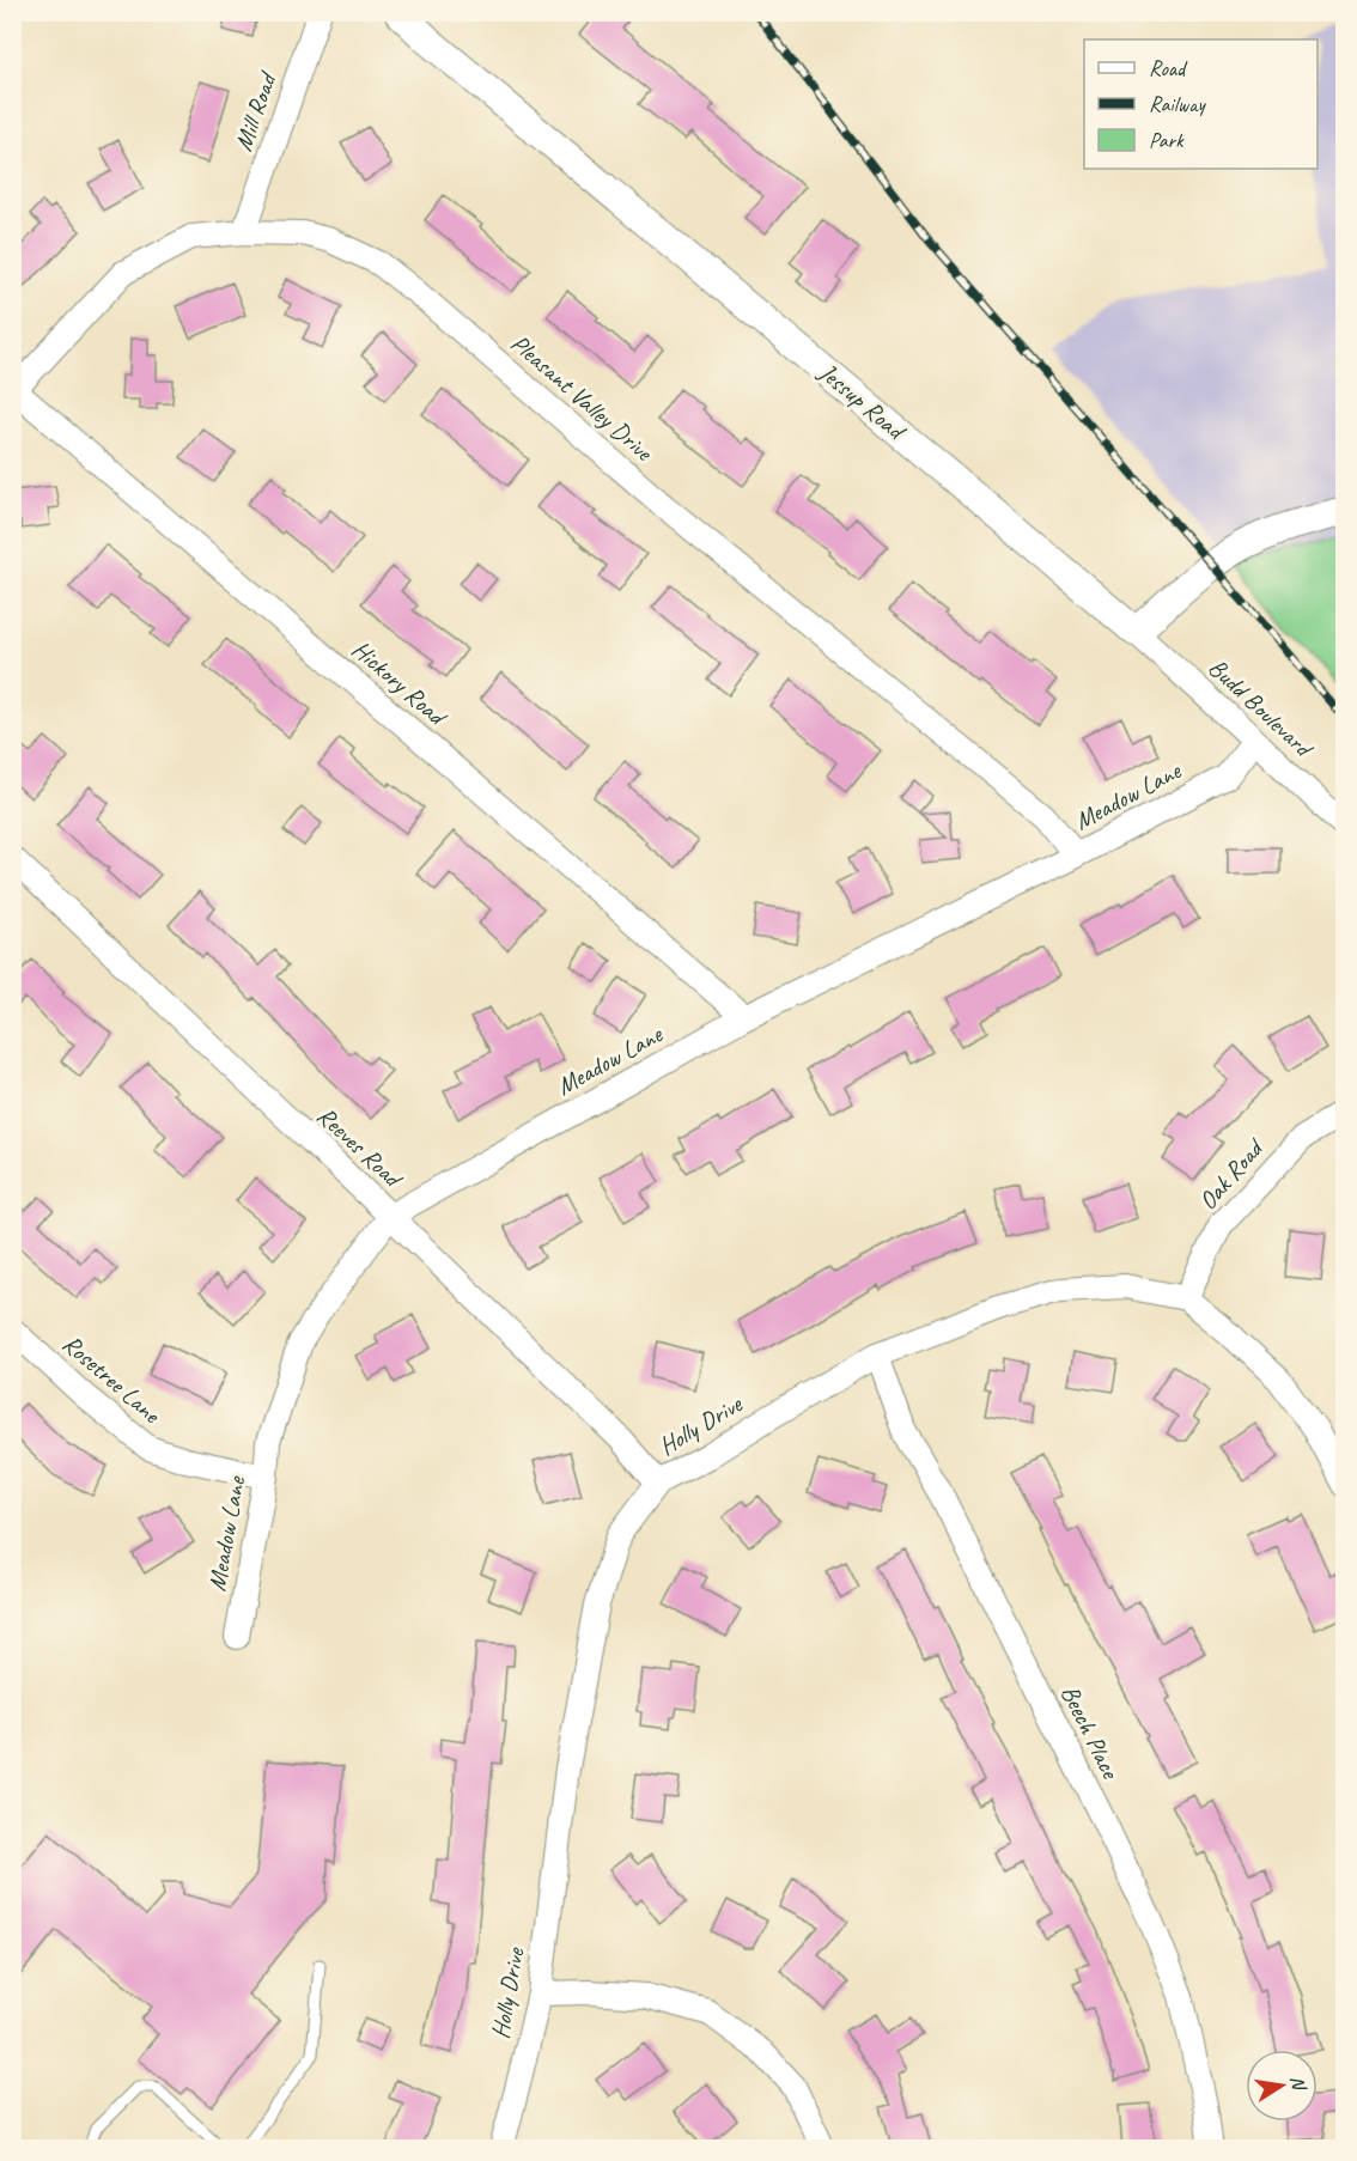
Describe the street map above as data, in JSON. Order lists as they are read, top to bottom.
{
  "streets": {
    "street": [
      "Mill Road",
      "Pleasant Valley Drive",
      "Jessup Road",
      "Hickory Road",
      "Budd Boulevard",
      "Meadow Lane",
      "Reeves Road",
      "Oak Road",
      "Rosetree Lane",
      "Holly Drive",
      "Beech Place"
    ]
  },
  "crossings": [
    ["Mill Road", "Pleasant Valley Drive"],
    ["Pleasant Valley Drive", "Hickory Road"],
    ["Pleasant Valley Drive", "Meadow Lane"],
    ["Jessup Road", "Budd Boulevard"],
    ["Hickory Road", "Meadow Lane"],
    ["Budd Boulevard", "Meadow Lane"],
    ["Meadow Lane", "Reeves Road"],
    ["Meadow Lane", "Rosetree Lane"],
    ["Reeves Road", "Holly Drive"],
    ["Oak Road", "Holly Drive"],
    ["Holly Drive", "Beech Place"]
  ],
  "legend": ["Road", "Railway", "Park"],
  "north": "right"
}
